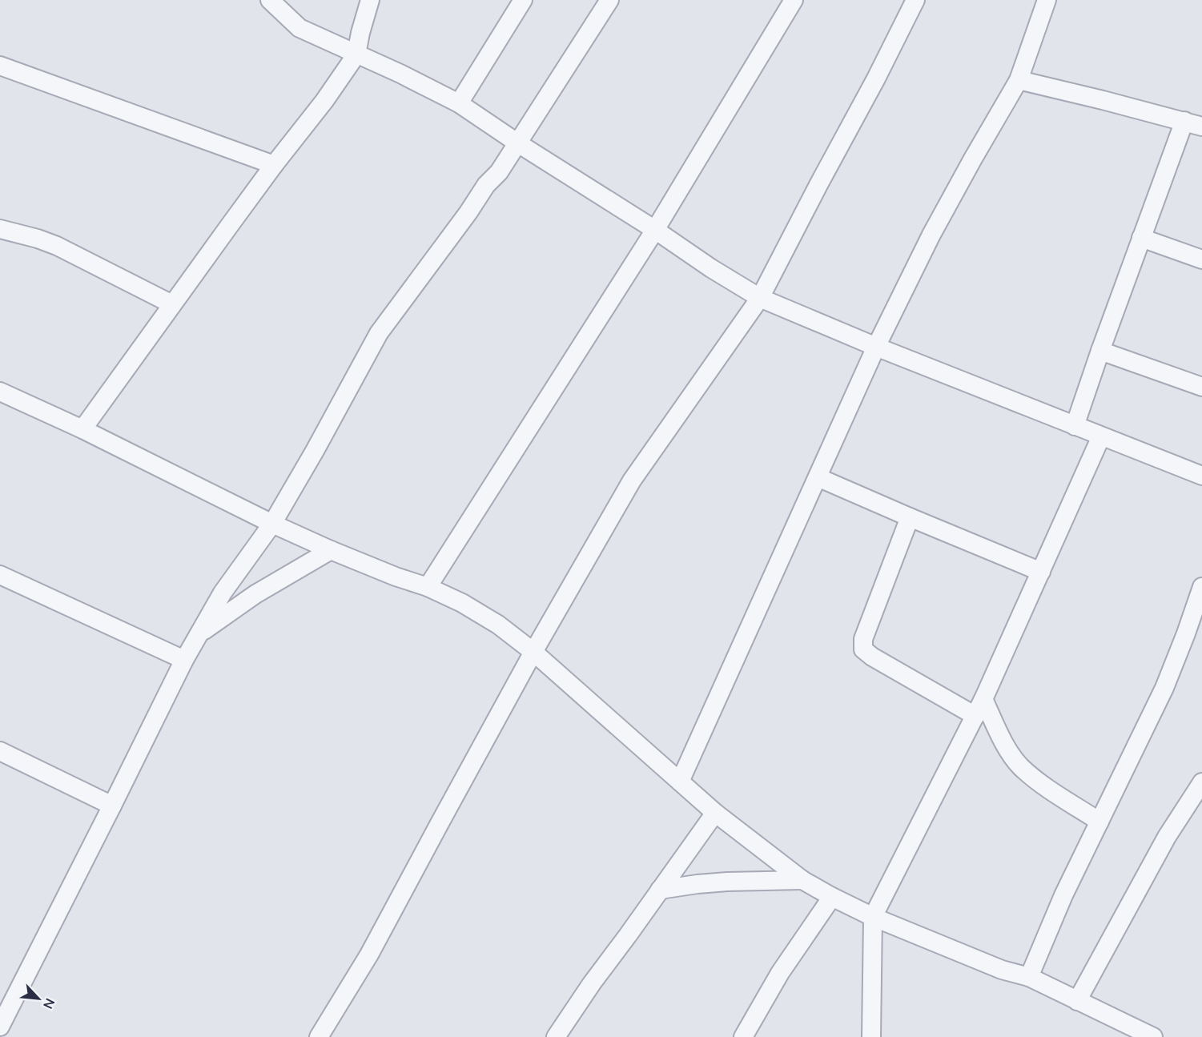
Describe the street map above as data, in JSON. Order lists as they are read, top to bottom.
{
  "north": "bottom right"
}
